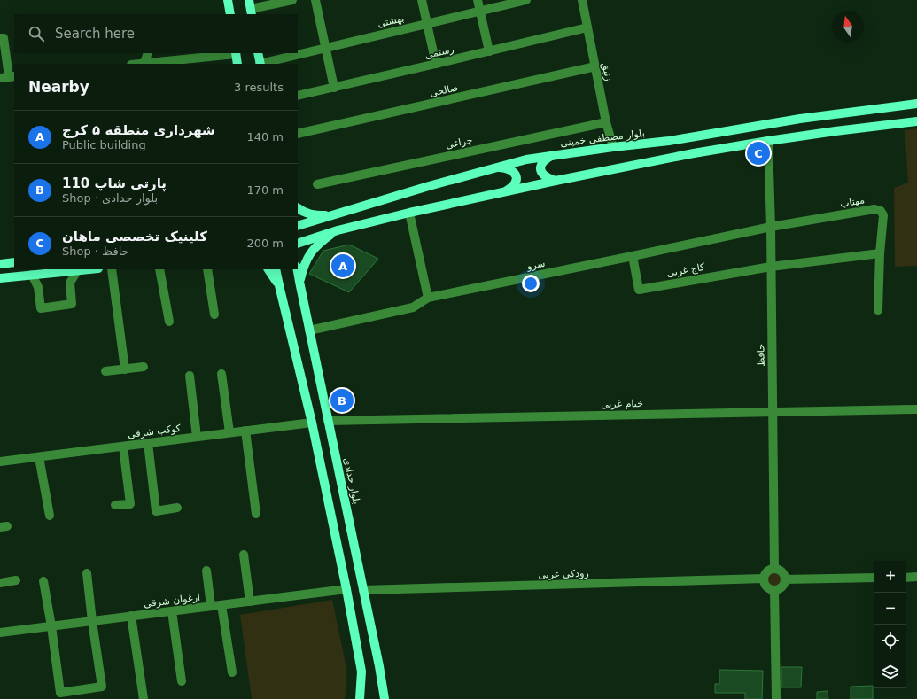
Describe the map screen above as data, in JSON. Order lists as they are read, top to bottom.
{
  "streets": {
    "main road": ["بلوار مصطفی خمینی", "بلوار حدادی"],
    "street": [
      "بهشتی",
      "رستمی",
      "زنبق",
      "صالحی",
      "چراغی",
      "مهتاب",
      "سرو",
      "کاج غربی",
      "حافظ",
      "خیام غربی",
      "کوکب شرقی",
      "رودکی غربی",
      "ارغوان شرقی"
    ]
  },
  "crossings": [
    ["رستمی", "زنبق"],
    ["زنبق", "صالحی"],
    ["زنبق", "بلوار مصطفی خمینی"],
    ["زنبق", "چراغی"],
    ["مهتاب", "سرو"],
    ["مهتاب", "حافظ"],
    ["سرو", "کاج غربی"],
    ["سرو", "حافظ"],
    ["سرو", "بلوار حدادی"],
    ["کاج غربی", "حافظ"],
    ["حافظ", "خیام غربی"],
    ["حافظ", "رودکی غربی"],
    ["خیام غربی", "بلوار حدادی"],
    ["بلوار حدادی", "رودکی غربی"]
  ],
  "north": "top",
  "page": {
    "search": "Search here",
    "heading": ["Nearby", "3 results"],
    "list": [
      {
        "mark": "A",
        "name": "شهرداری منطقه ۵ کرج",
        "note": "Public building",
        "value": "140 m"
      },
      {
        "mark": "B",
        "name": "پارتی شاپ 110",
        "note": "Shop · بلوار حدادی",
        "value": "170 m"
      },
      {
        "mark": "C",
        "name": "کلینیک تخصصی ماهان",
        "note": "Shop · حافظ",
        "value": "200 m"
      }
    ],
    "pins": ["C", "A", "B"],
    "map_buttons": ["+", "−"]
  }
}
